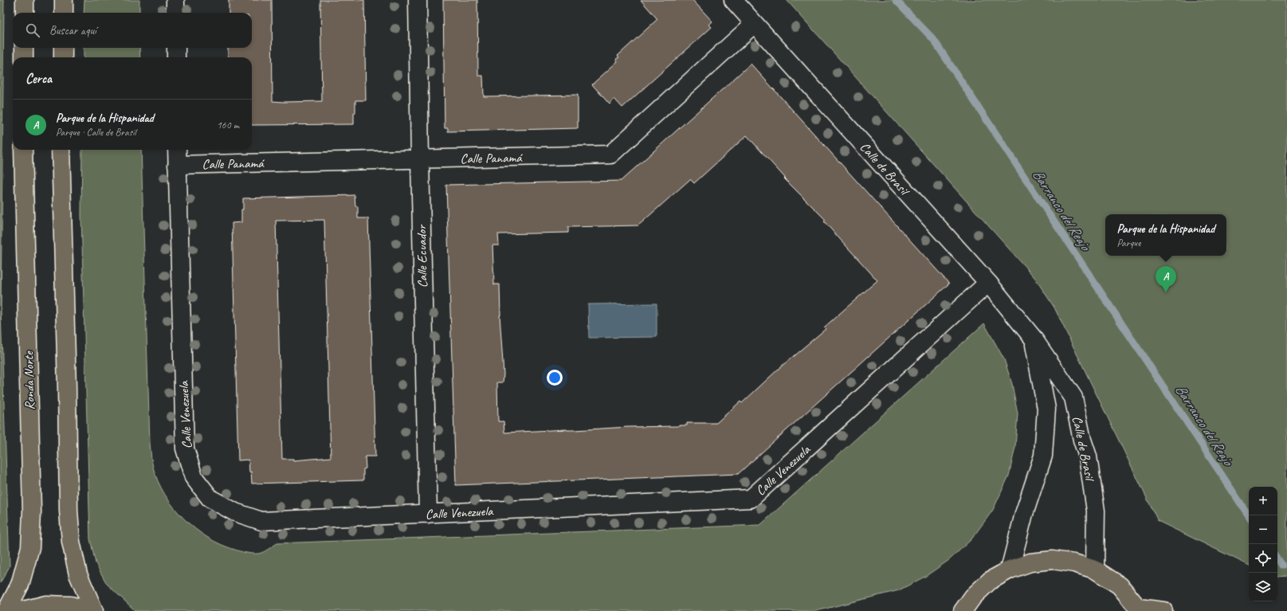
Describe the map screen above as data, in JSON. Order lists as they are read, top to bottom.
{
  "streets": {
    "main road": ["Ronda Norte"],
    "street": [
      "Calle Panamá",
      "Calle de Brasil",
      "Calle Ecuador",
      "Calle Venezuela"
    ]
  },
  "crossings": [
    ["Calle Panamá", "Calle de Brasil"],
    ["Calle Panamá", "Calle Ecuador"],
    ["Calle Panamá", "Calle Venezuela"],
    ["Calle de Brasil", "Calle Venezuela"],
    ["Calle Ecuador", "Calle Venezuela"]
  ],
  "water": ["Barranco del Reajo"],
  "page": {
    "search": "Buscar aquí",
    "heading": "Cerca",
    "list": [
      {
        "mark": "A",
        "name": "Parque de la Hispanidad",
        "note": "Parque · Calle de Brasil",
        "value": "160 m"
      }
    ],
    "popup": ["Parque de la Hispanidad", "Parque"],
    "pins": "A",
    "map_buttons": ["+", "−"]
  }
}
